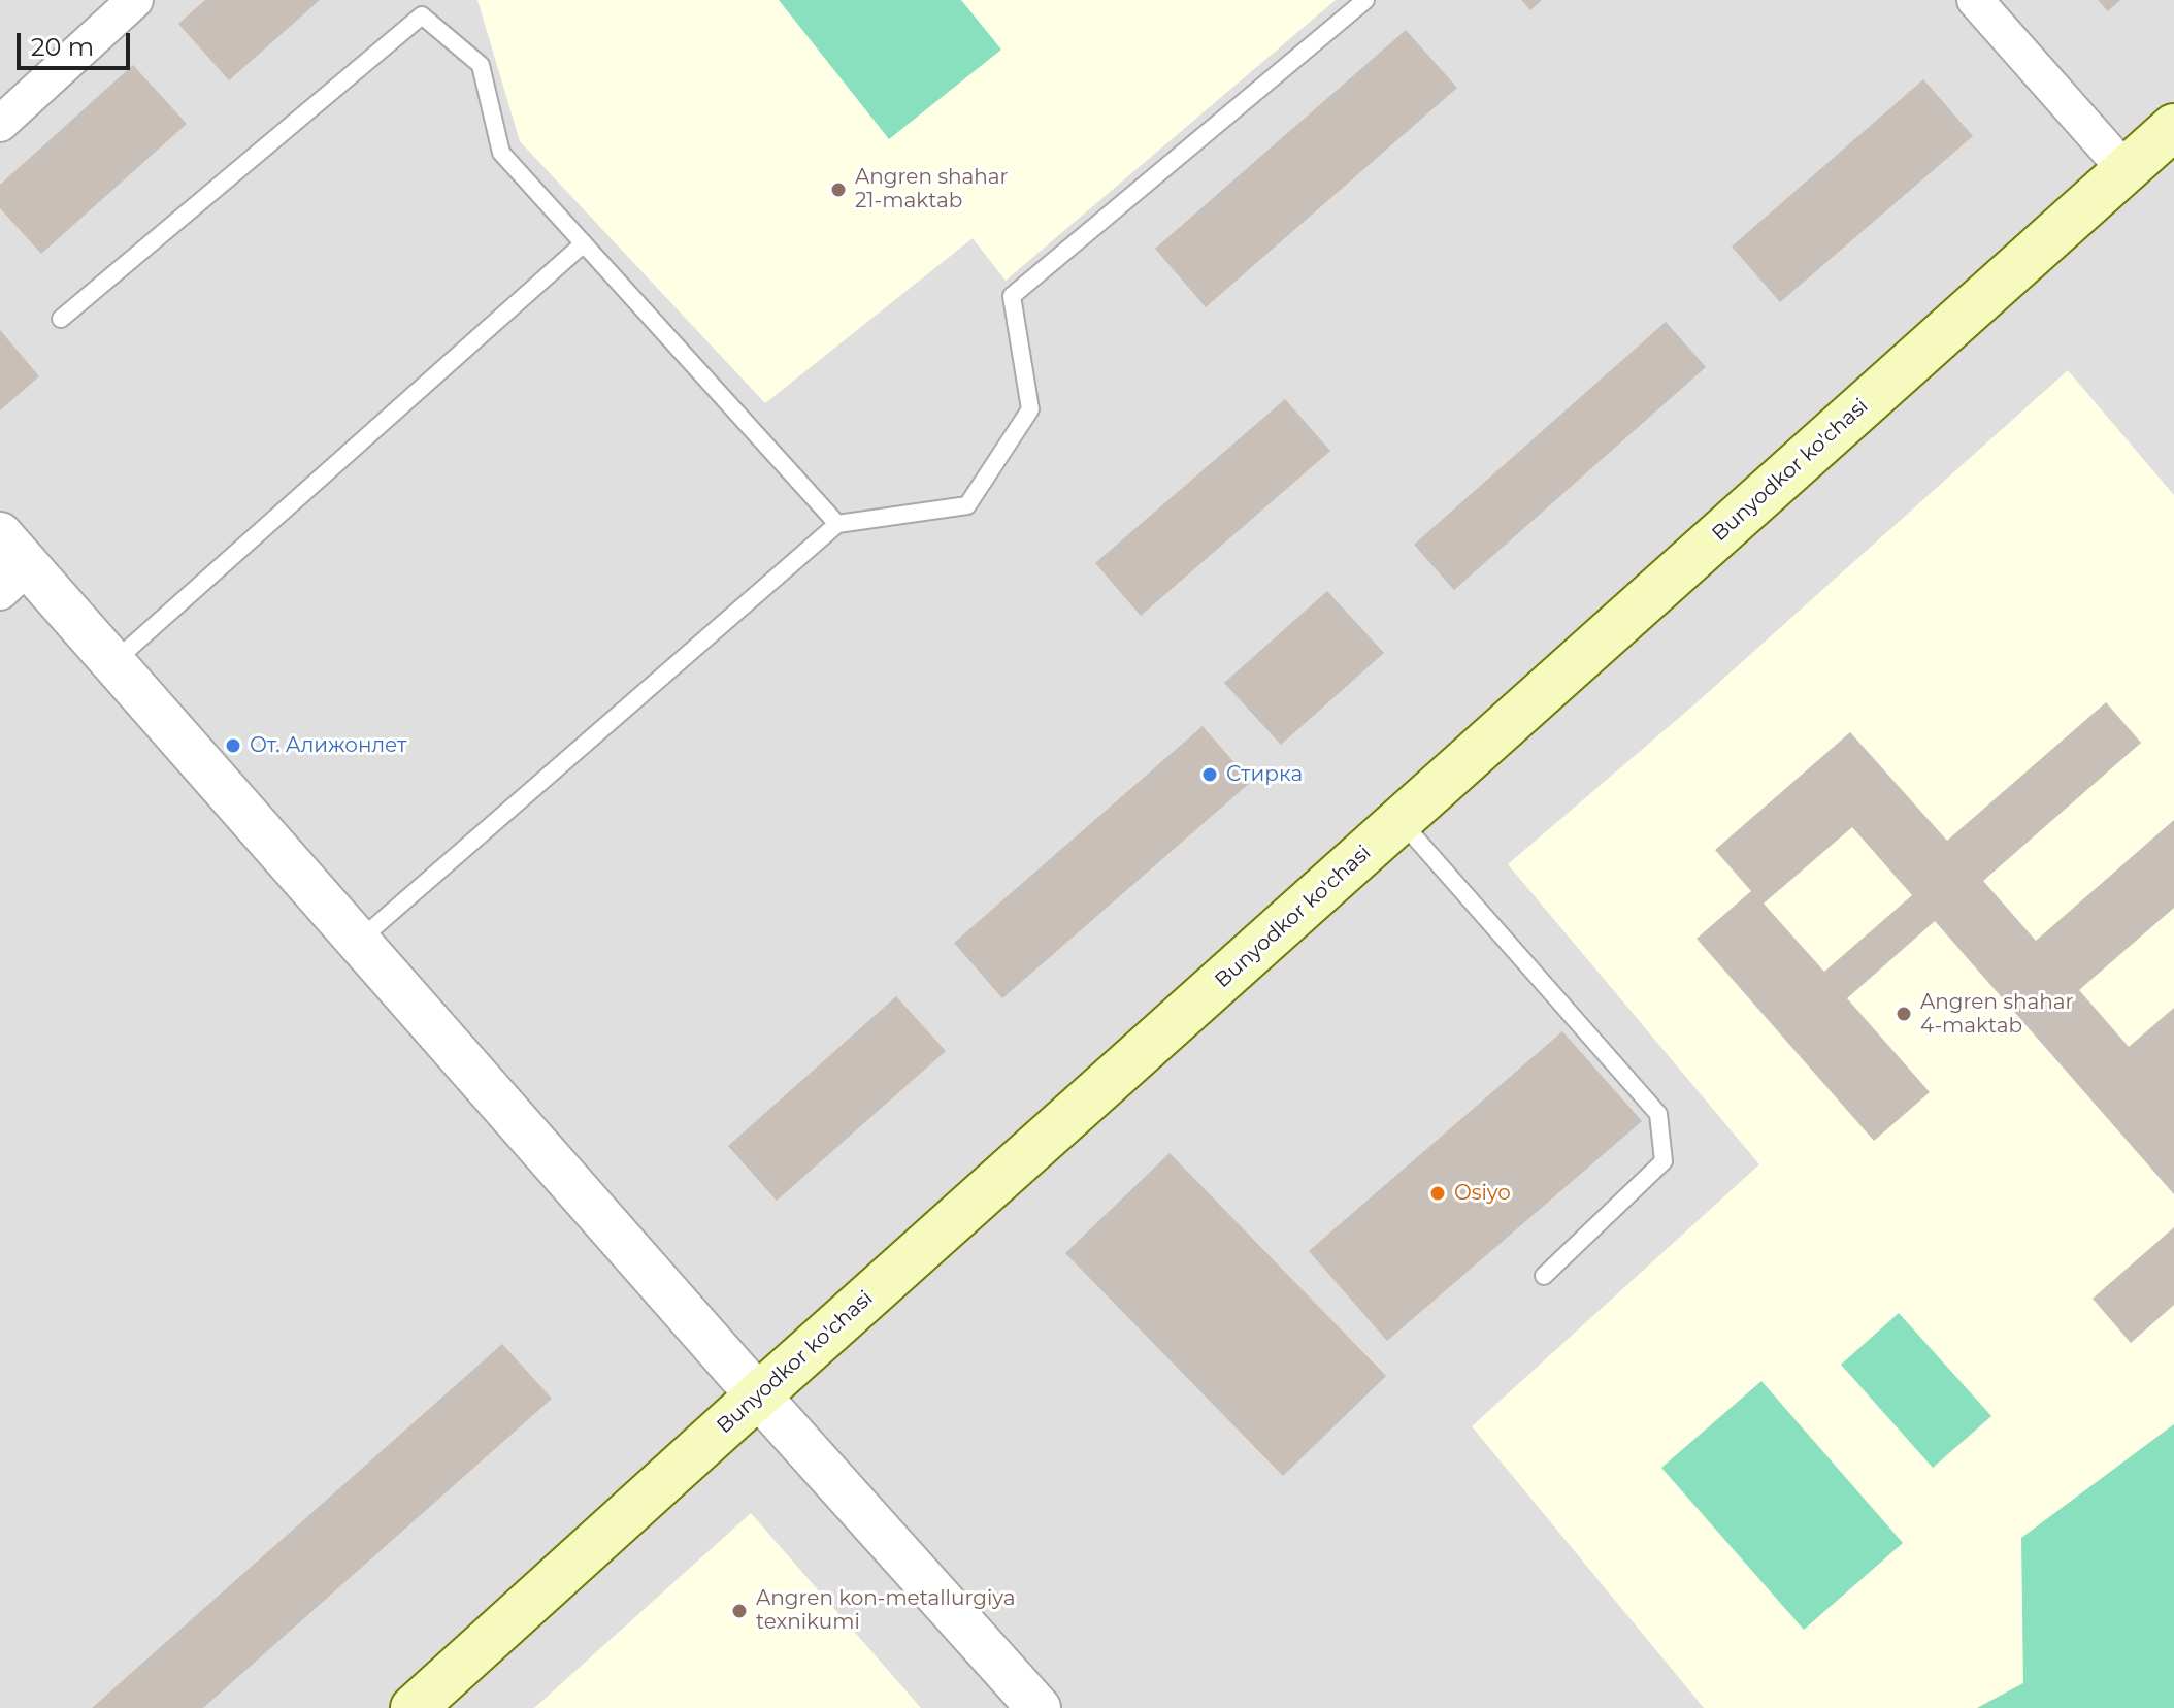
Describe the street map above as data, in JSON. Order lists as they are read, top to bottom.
{
  "streets": {
    "main road": ["Bunyodkor ko'chasi"]
  },
  "places": [
    "Angren shahar 21-maktab",
    "От. Алижонлет",
    "Стирка",
    "Angren shahar 4-maktab",
    "Osiyo",
    "Angren kon-metallurgiya texnikumi"
  ],
  "scale_bar": "20 m"
}
